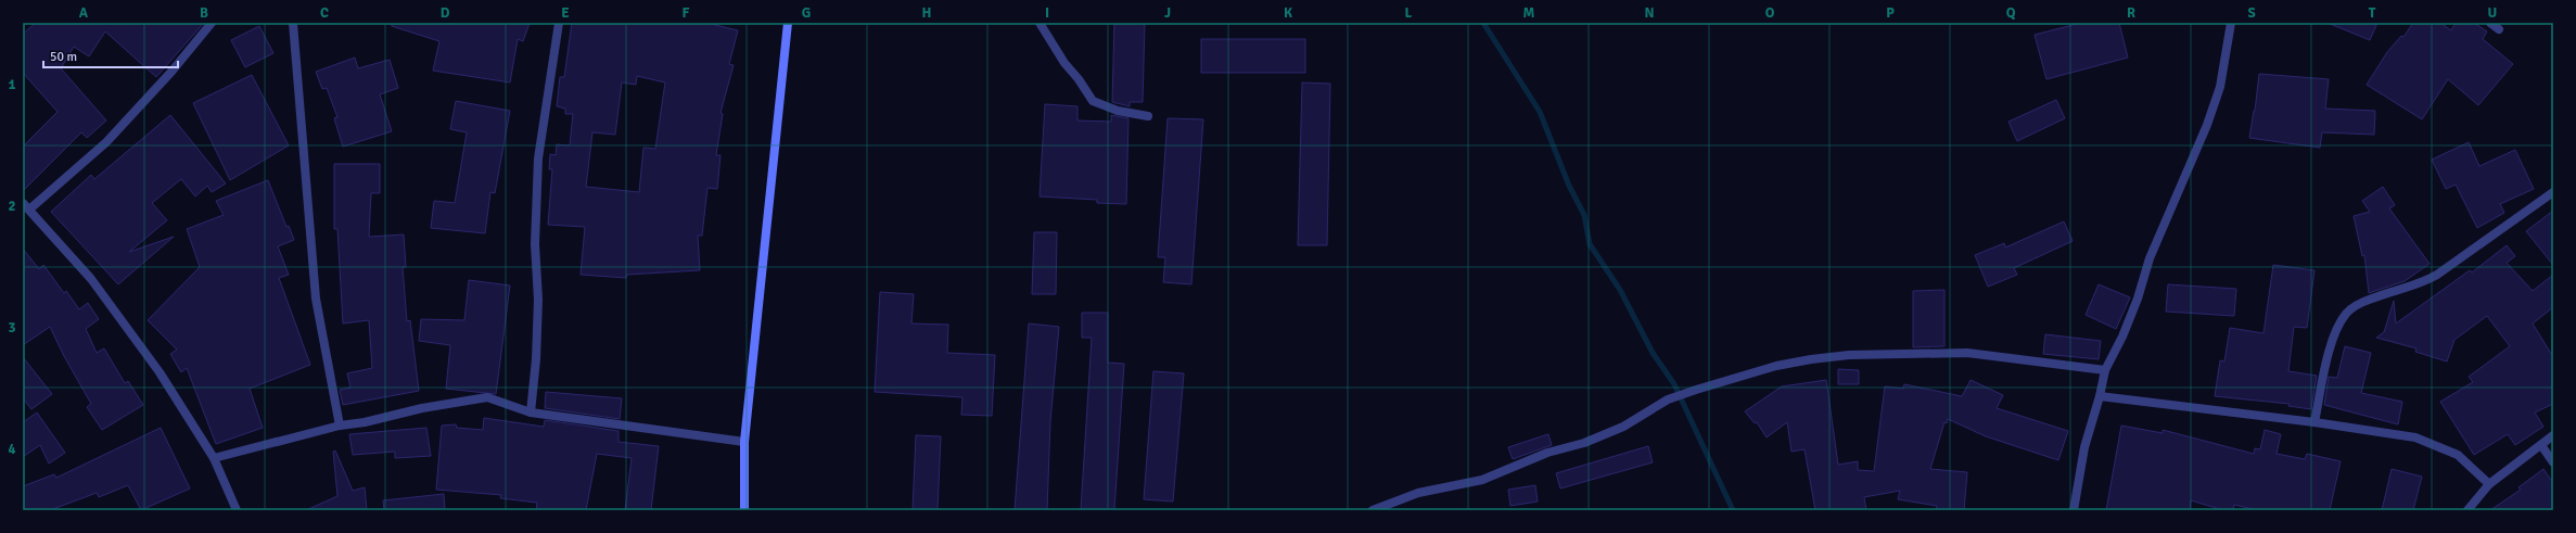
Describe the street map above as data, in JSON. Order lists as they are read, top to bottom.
{
  "scale_bar": "50 m",
  "grid": {
    "columns": [
      "A",
      "B",
      "C",
      "D",
      "E",
      "F",
      "G",
      "H",
      "I",
      "J",
      "K",
      "L",
      "M",
      "N",
      "O",
      "P",
      "Q",
      "R",
      "S",
      "T",
      "U"
    ],
    "rows": [
      "1",
      "2",
      "3",
      "4"
    ]
  }
}
